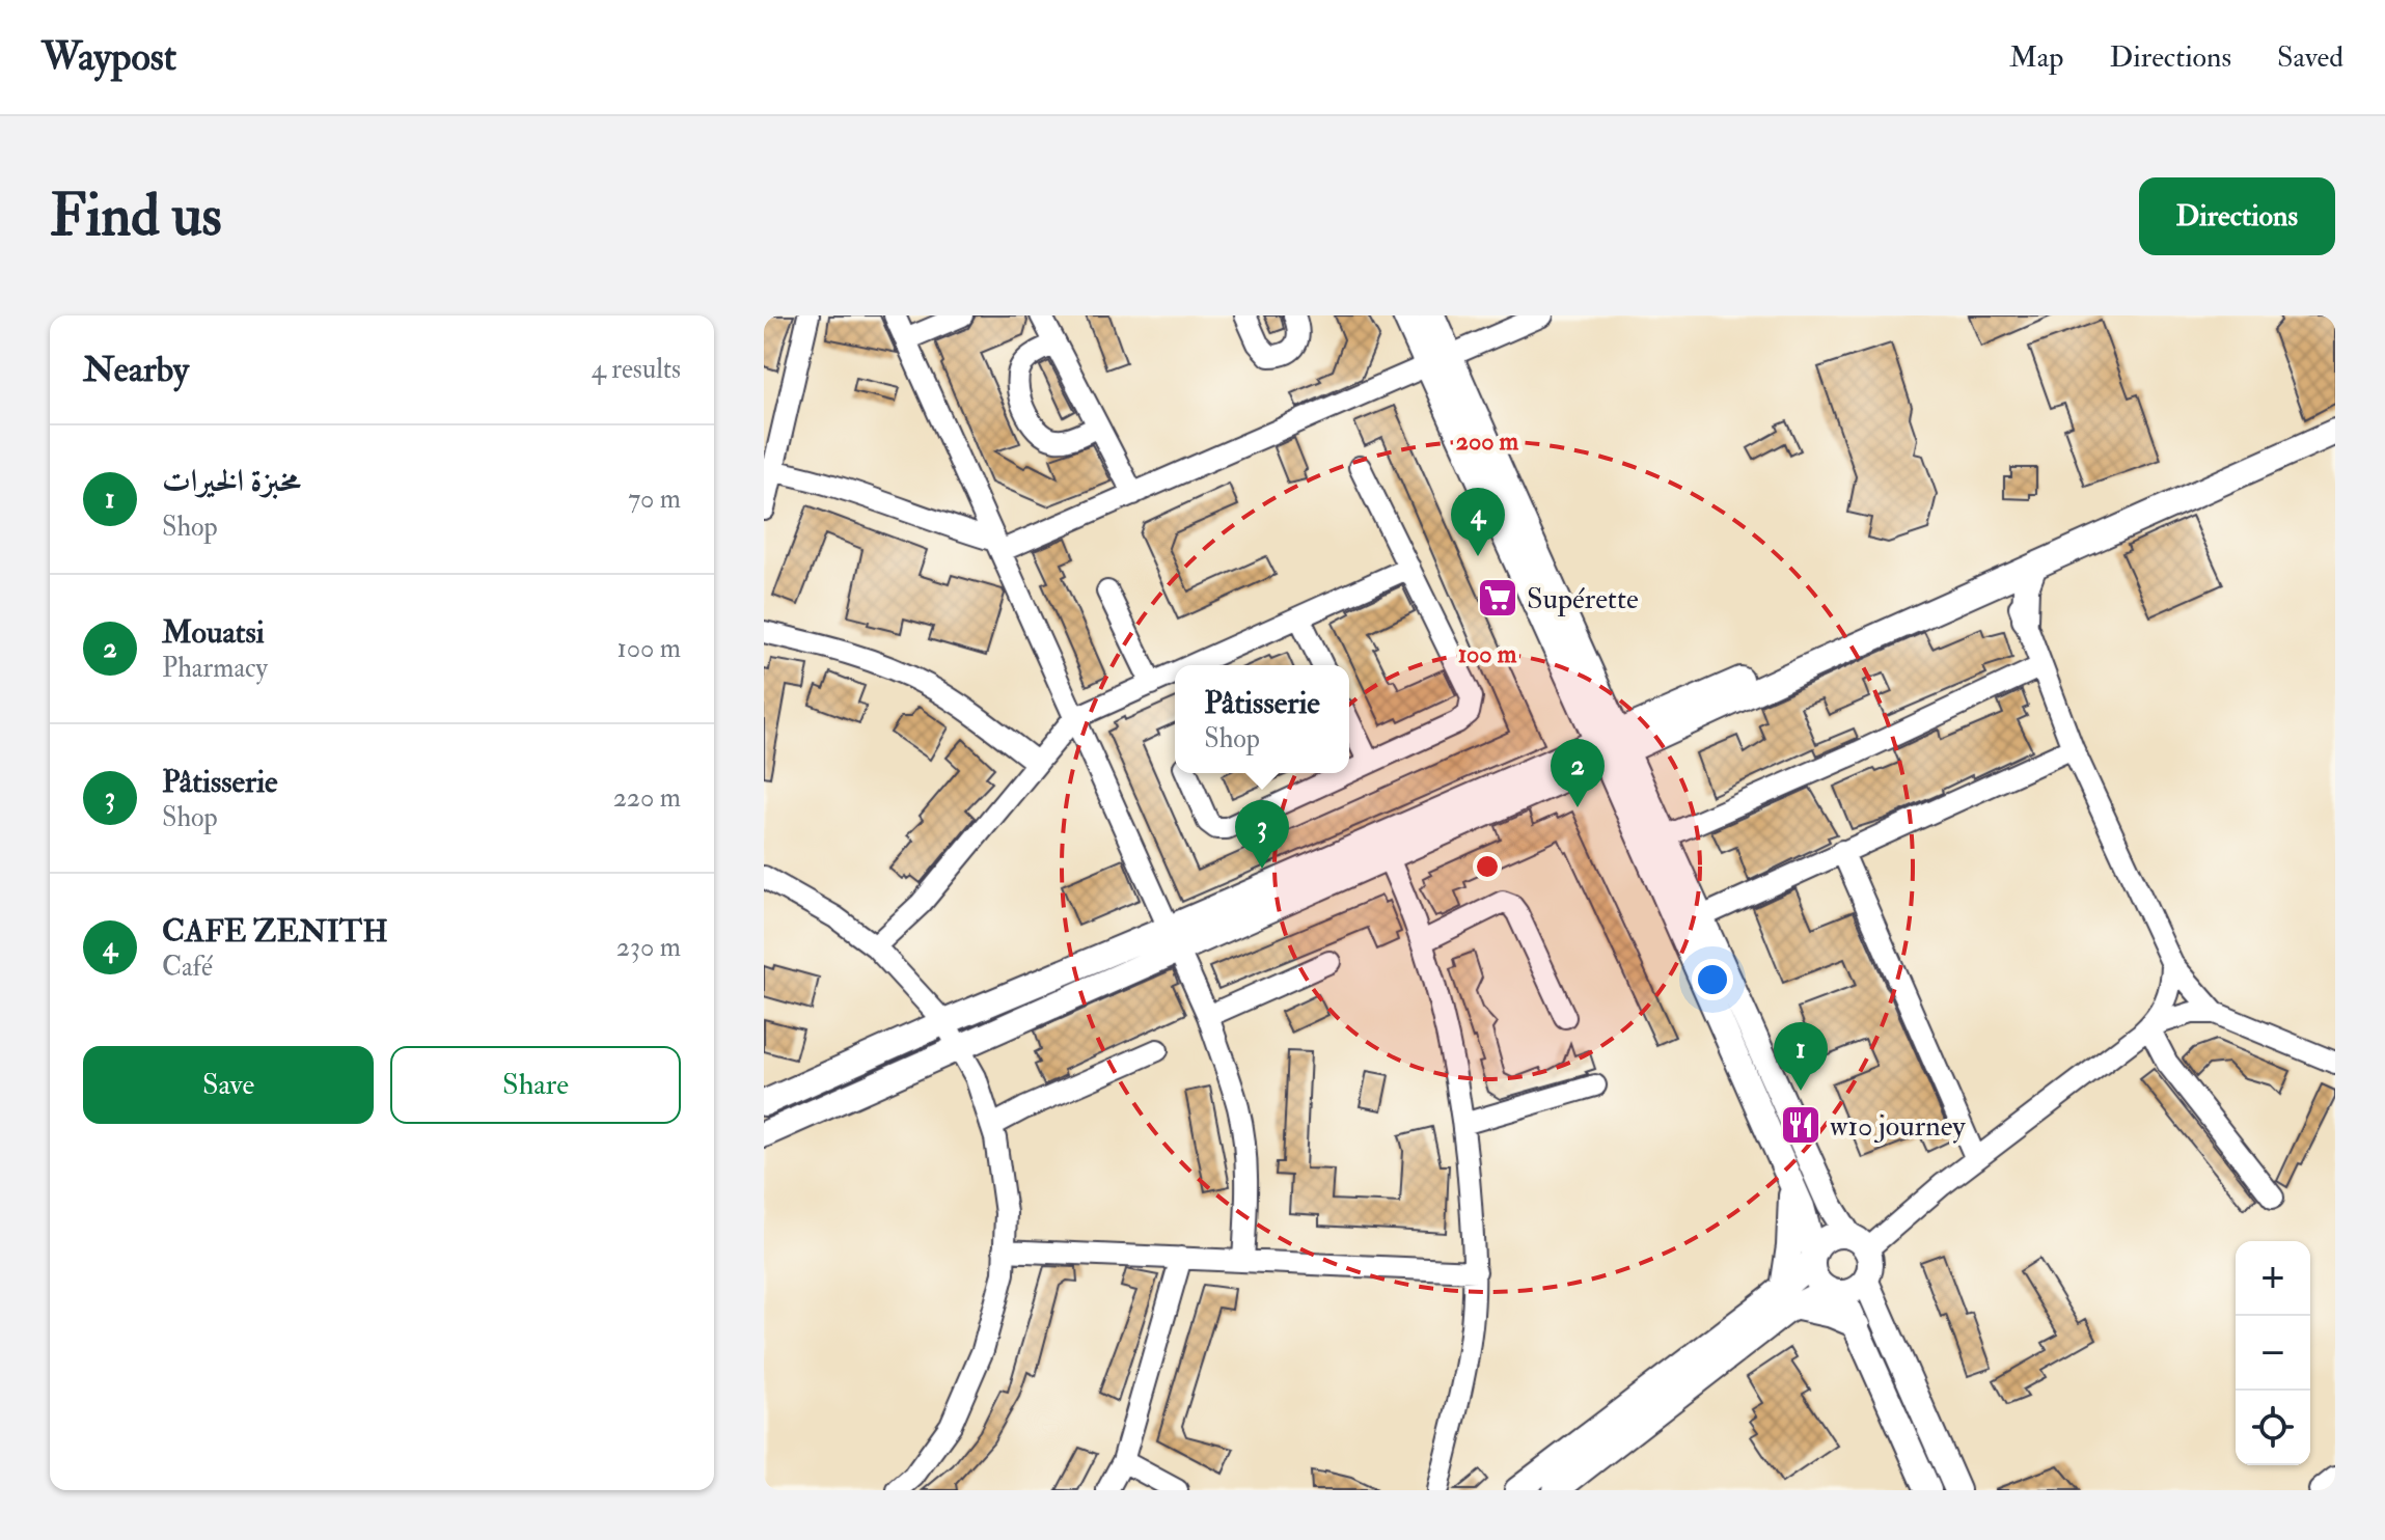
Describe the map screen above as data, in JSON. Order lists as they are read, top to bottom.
{
  "places": {
    "supermarket": ["Supérette"],
    "restaurant": ["w10 journey"]
  },
  "page": {
    "header": "Waypost",
    "nav": ["Map", "Directions", "Saved"],
    "buttons": [
      "Directions",
      ["Save", "Share"]
    ],
    "title": "Find us",
    "heading": ["Nearby", "4 results"],
    "list": [
      {
        "mark": "1",
        "name": "مخبزة الخيرات",
        "note": "Shop",
        "value": "70 m"
      },
      {
        "mark": "2",
        "name": "Mouatsi",
        "note": "Pharmacy",
        "value": "100 m"
      },
      {
        "mark": "3",
        "name": "Pâtisserie",
        "note": "Shop",
        "value": "220 m"
      },
      {
        "mark": "4",
        "name": "CAFE ZENITH",
        "note": "Café",
        "value": "230 m"
      }
    ],
    "pins": [
      "4",
      "2",
      "3",
      "1"
    ],
    "popup": ["Pâtisserie", "Shop"],
    "map_buttons": ["+", "−"]
  },
  "rings": ["200 m", "100 m"]
}
